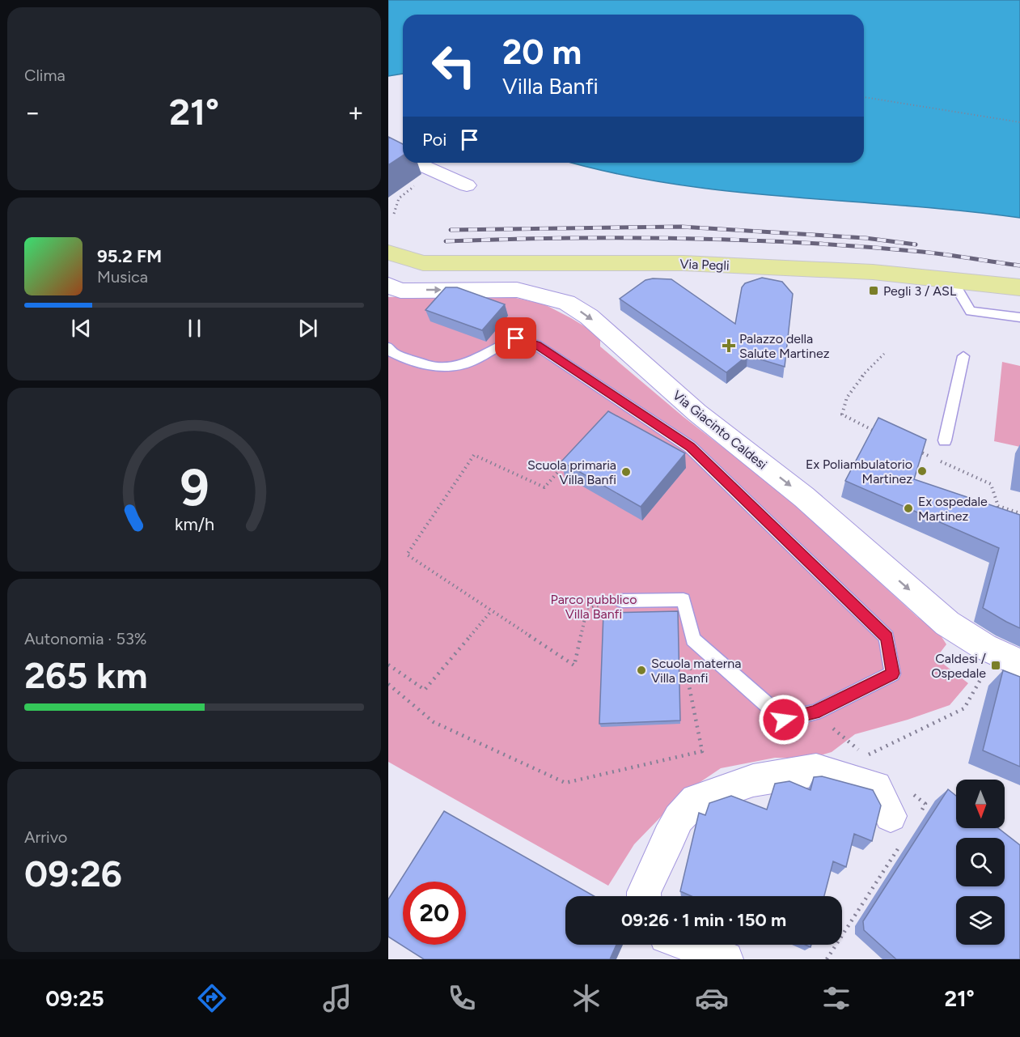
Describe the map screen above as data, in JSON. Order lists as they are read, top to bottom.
{
  "streets": {
    "main road": ["Via Pegli"],
    "street": ["Via Giacinto Caldesi"]
  },
  "one_way": ["Via Giacinto Caldesi"],
  "parks": ["Parco pubblico Villa Banfi"],
  "places": {
    "transit": ["Pegli 3 / ASL", "Caldesi / Ospedale"],
    "health": ["Palazzo della Salute Martinez"],
    "other": [
      "Ex Poliambulatorio Martinez",
      "Scuola primaria Villa Banfi",
      "Ex ospedale Martinez",
      "Scuola materna Villa Banfi"
    ]
  },
  "north": "bottom",
  "page": {
    "tile": [
      "Clima",
      ["Autonomia · 53%", "265 km"],
      ["Arrivo", "09:26"]
    ],
    "turn": ["20 m", "Villa Banfi"],
    "heat": ["−", "21°", "+"],
    "then": "Poi",
    "song": ["95.2 FM", "Musica"],
    "limit": "20",
    "trip": "09:26 · 1 min · 150 m",
    "tabs": ["09:25", "21°"],
    "gauge": ["9", "km/h"]
  }
}
